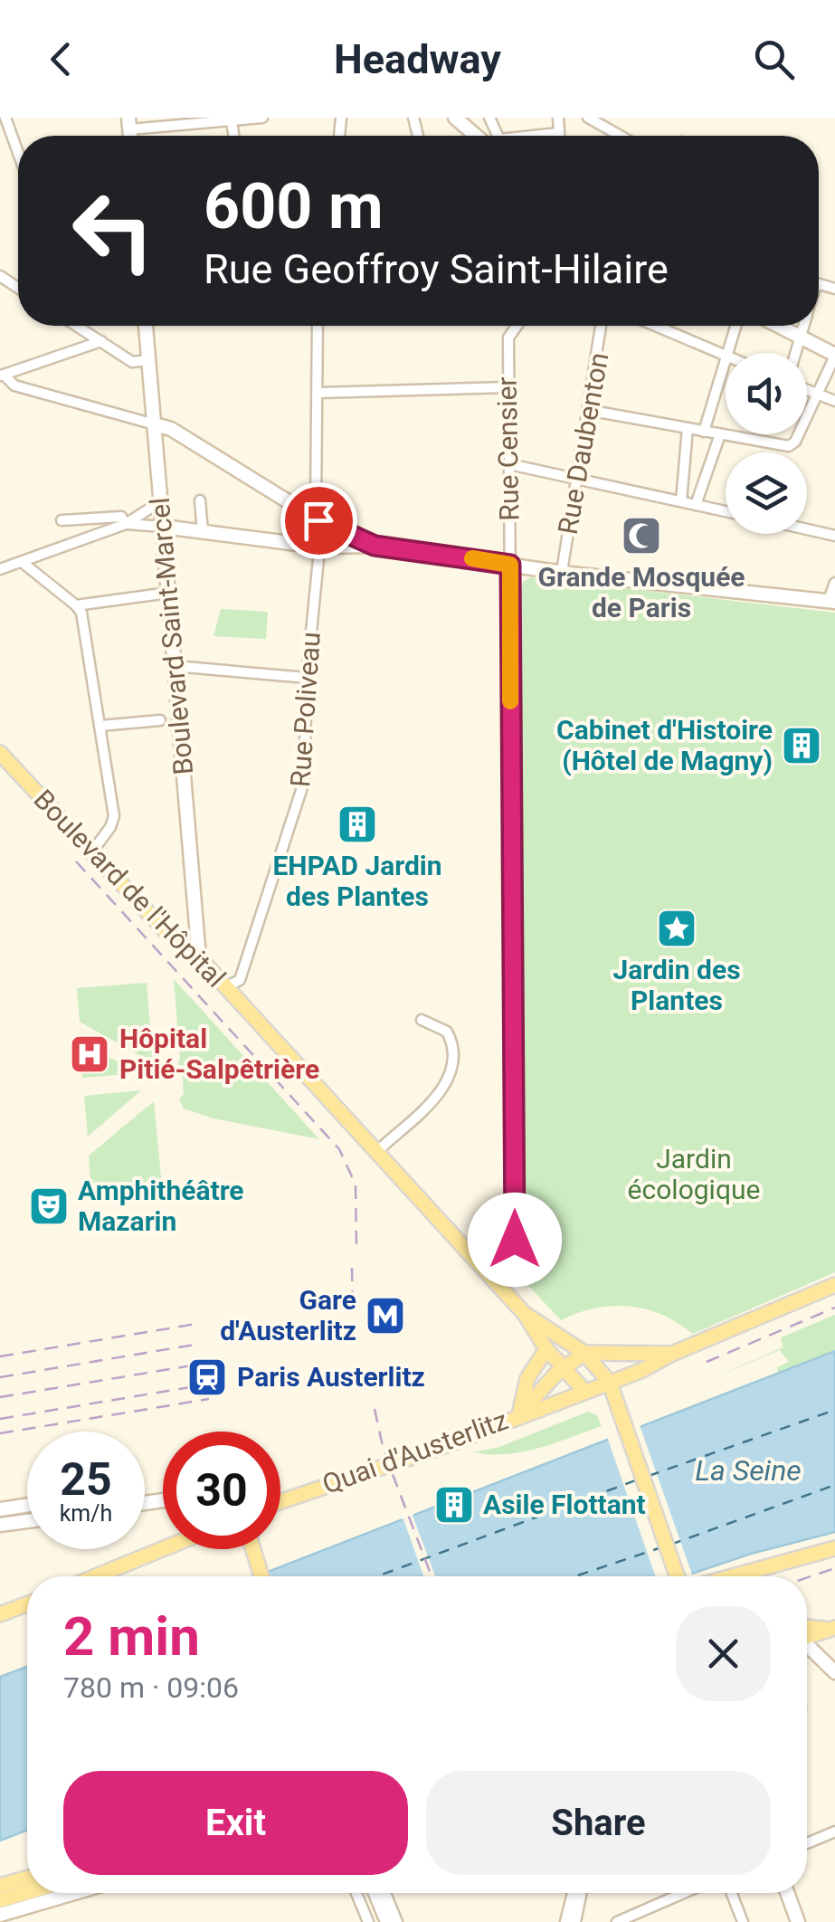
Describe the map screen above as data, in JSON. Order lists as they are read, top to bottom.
{
  "streets": {
    "main road": ["Boulevard de l'Hôpital", "Quai d'Austerlitz"],
    "street": [
      "Rue Daubenton",
      "Rue Censier",
      "Boulevard Saint-Marcel",
      "Rue Poliveau"
    ]
  },
  "crossings": [
    ["Rue Censier", "Boulevard de l'Hôpital"],
    ["Boulevard Saint-Marcel", "Boulevard de l'Hôpital"],
    ["Rue Poliveau", "Boulevard de l'Hôpital"],
    ["Boulevard de l'Hôpital", "Quai d'Austerlitz"]
  ],
  "water": ["La Seine"],
  "parks": ["Jardin écologique"],
  "places": {
    "mosque": ["Grande Mosquée de Paris"],
    "building": ["Cabinet d'Histoire (Hôtel de Magny)", "EHPAD Jardin des Plantes", "Asile Flottant"],
    "place": ["Jardin des Plantes"],
    "hospital": ["Hôpital Pitié-Salpêtrière"],
    "theatre": ["Amphithéâtre Mazarin"],
    "metro station": ["Gare d'Austerlitz"],
    "station": ["Paris Austerlitz"]
  },
  "page": {
    "header": "Headway",
    "turn": ["600 m", "Rue Geoffroy Saint-Hilaire"],
    "speed": "25 km/h",
    "limit": "30",
    "heading": ["2 min", "780 m · 09:06"],
    "buttons": ["Exit", "Share"]
  }
}
